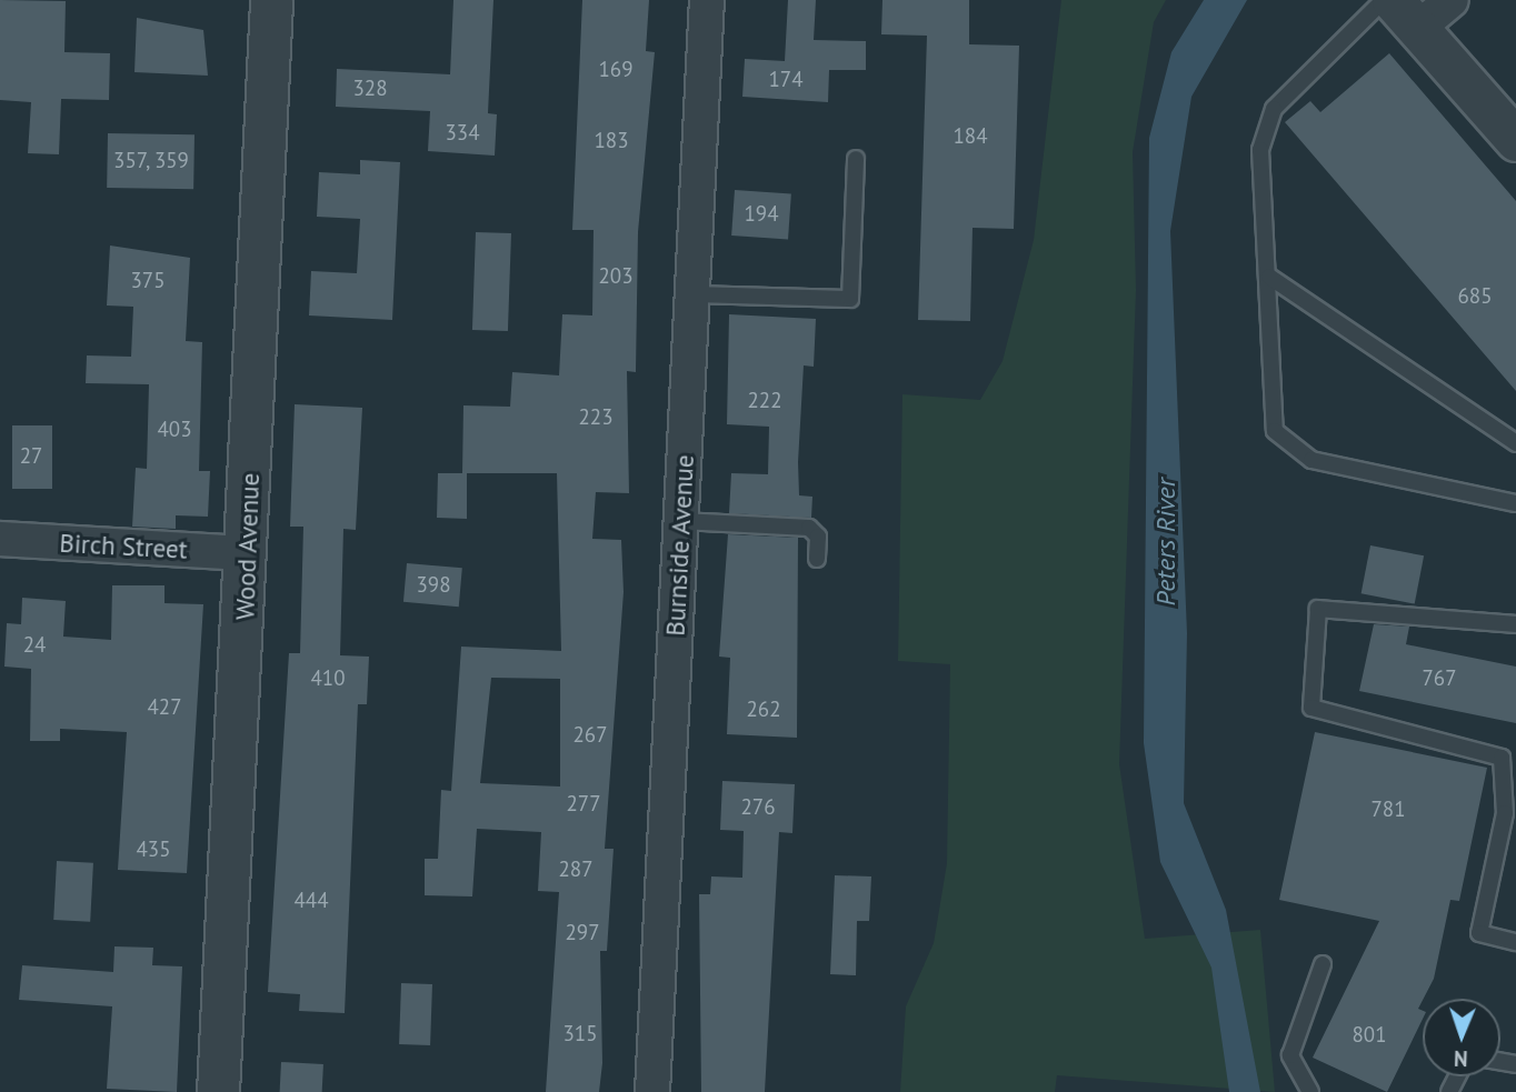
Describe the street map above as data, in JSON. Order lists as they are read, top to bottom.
{
  "streets": {
    "street": ["Burnside Avenue", "Birch Street", "Wood Avenue"]
  },
  "crossings": [
    ["Birch Street", "Wood Avenue"]
  ],
  "water": ["Peters River"],
  "house_numbers": [
    "169",
    "174",
    "328",
    "334",
    "184",
    "183",
    "357, 359",
    "194",
    "203",
    "375",
    "685",
    "222",
    "223",
    "403",
    "27",
    "398",
    "24",
    "410",
    "767",
    "427",
    "262",
    "267",
    "277",
    "276",
    "781",
    "435",
    "287",
    "444",
    "297",
    "315",
    "801"
  ],
  "north": "bottom"
}
